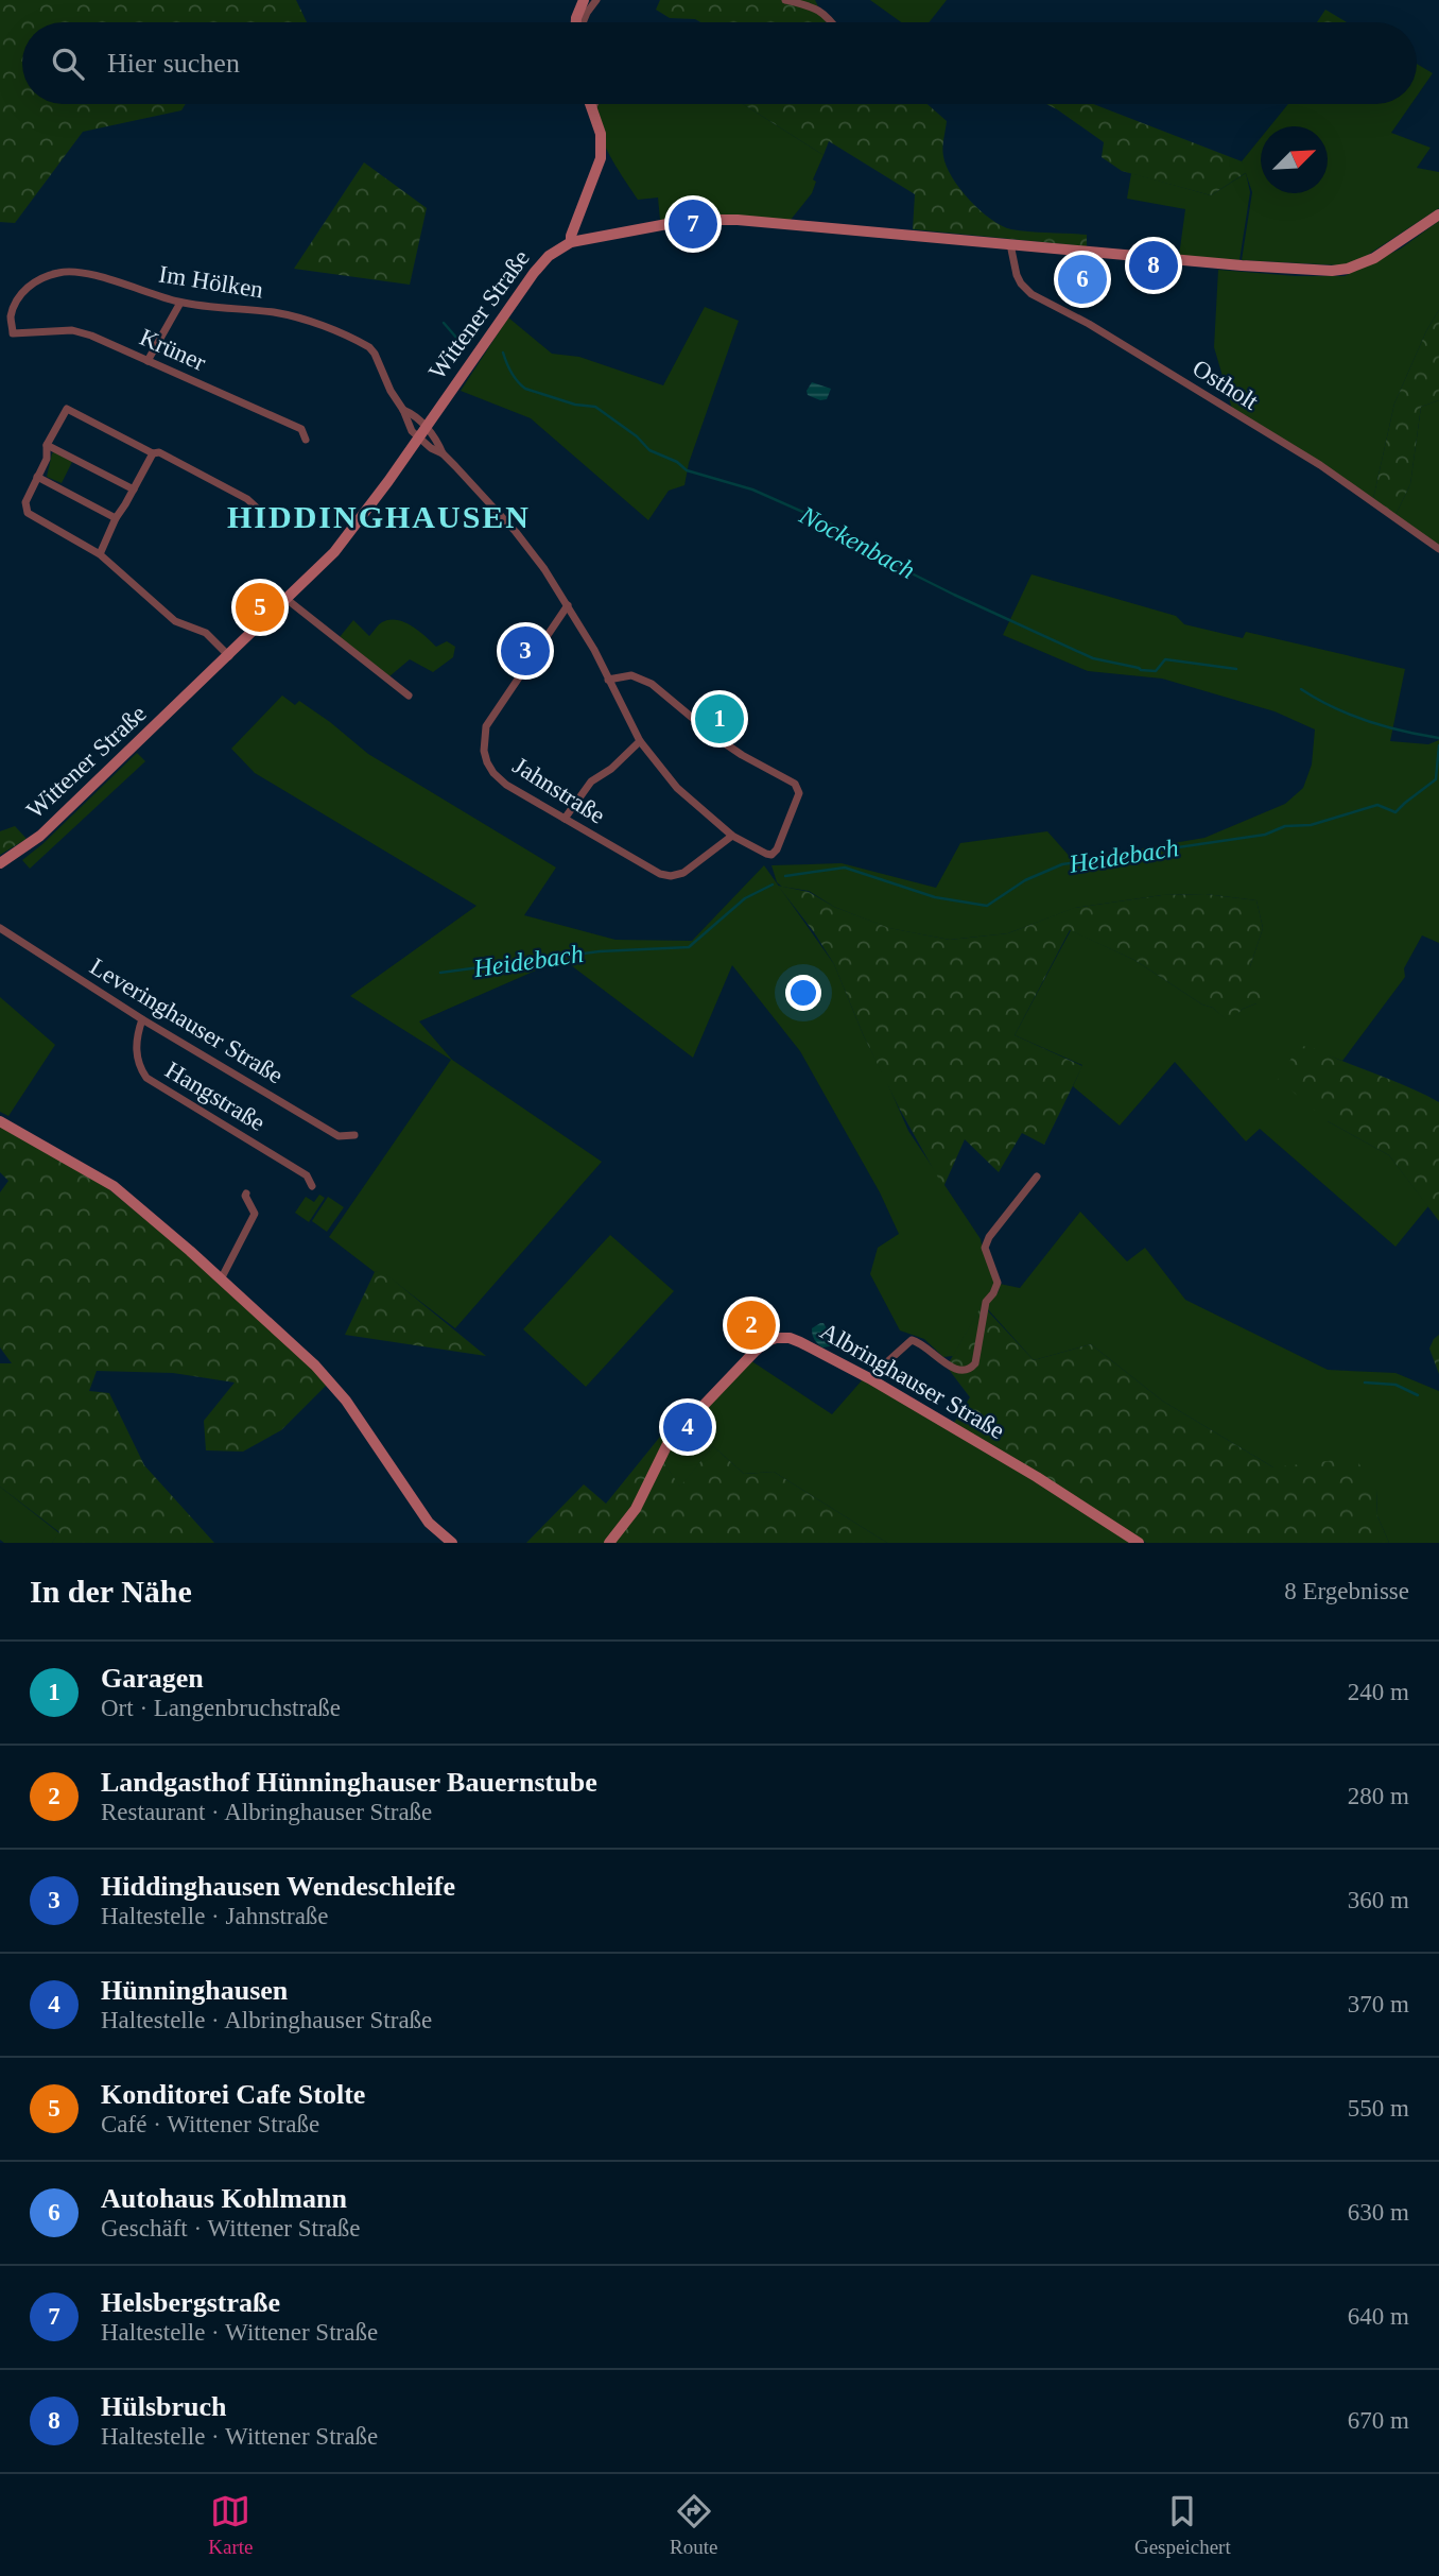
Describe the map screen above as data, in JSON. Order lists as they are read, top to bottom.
{
  "streets": {
    "main road": ["Wittener Straße", "Albringhauser Straße"],
    "street": [
      "Im Hölken",
      "Krüner",
      "Ostholt",
      "Jahnstraße",
      "Leveringhauser Straße",
      "Hangstraße"
    ]
  },
  "crossings": [
    ["Im Hölken", "Wittener Straße"],
    ["Im Hölken", "Krüner"],
    ["Wittener Straße", "Ostholt"],
    ["Leveringhauser Straße", "Hangstraße"]
  ],
  "districts": ["HIDDINGHAUSEN"],
  "water": ["Nockenbach", "Heidebach"],
  "north": "top right",
  "page": {
    "search": "Hier suchen",
    "pins": [
      "7",
      "8",
      "6",
      "5",
      "3",
      "1",
      "2",
      "4"
    ],
    "heading": ["In der Nähe", "8 Ergebnisse"],
    "list": [
      {
        "mark": "1",
        "name": "Garagen",
        "note": "Ort · Langenbruchstraße",
        "value": "240 m"
      },
      {
        "mark": "2",
        "name": "Landgasthof Hünninghauser Bauernstube",
        "note": "Restaurant · Albringhauser Straße",
        "value": "280 m"
      },
      {
        "mark": "3",
        "name": "Hiddinghausen Wendeschleife",
        "note": "Haltestelle · Jahnstraße",
        "value": "360 m"
      },
      {
        "mark": "4",
        "name": "Hünninghausen",
        "note": "Haltestelle · Albringhauser Straße",
        "value": "370 m"
      },
      {
        "mark": "5",
        "name": "Konditorei Cafe Stolte",
        "note": "Café · Wittener Straße",
        "value": "550 m"
      },
      {
        "mark": "6",
        "name": "Autohaus Kohlmann",
        "note": "Geschäft · Wittener Straße",
        "value": "630 m"
      },
      {
        "mark": "7",
        "name": "Helsbergstraße",
        "note": "Haltestelle · Wittener Straße",
        "value": "640 m"
      },
      {
        "mark": "8",
        "name": "Hülsbruch",
        "note": "Haltestelle · Wittener Straße",
        "value": "670 m"
      }
    ],
    "nav": ["Karte", "Route", "Gespeichert"]
  }
}
